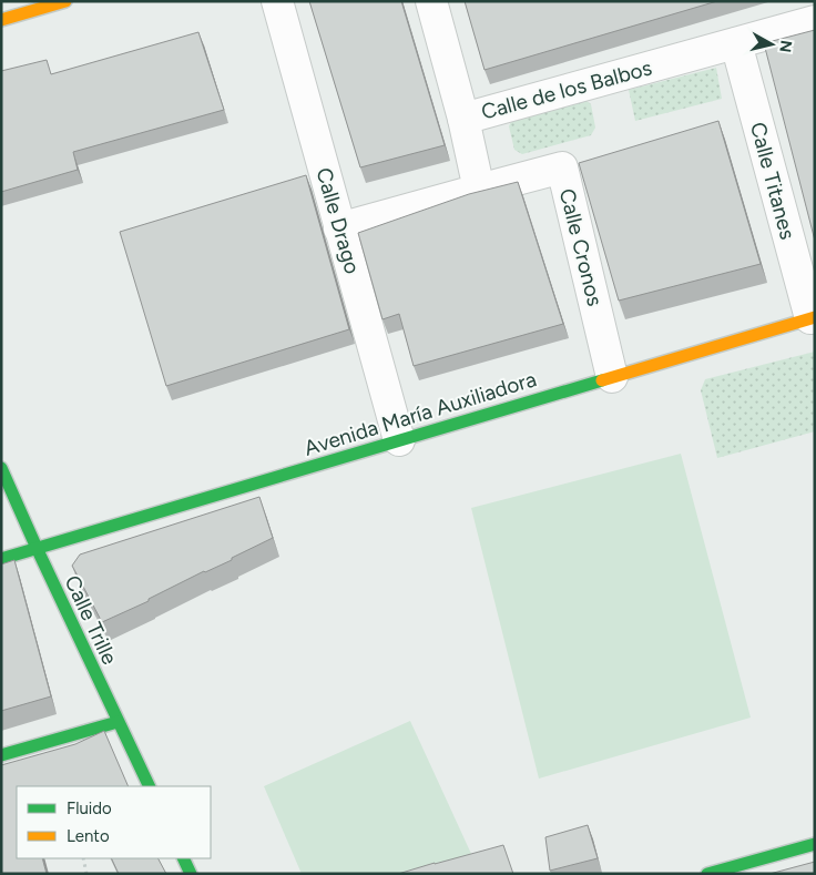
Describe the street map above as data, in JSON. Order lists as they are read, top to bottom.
{
  "streets": {
    "street": [
      "Calle de los Balbos",
      "Calle Titanes",
      "Calle Drago",
      "Calle Cronos",
      "Avenida María Auxiliadora",
      "Calle Trille"
    ]
  },
  "crossings": [
    ["Calle de los Balbos", "Calle Titanes"],
    ["Calle de los Balbos", "Calle Cronos"],
    ["Calle Titanes", "Avenida María Auxiliadora"],
    ["Calle Drago", "Avenida María Auxiliadora"],
    ["Calle Cronos", "Avenida María Auxiliadora"],
    ["Avenida María Auxiliadora", "Calle Trille"]
  ],
  "legend": ["Fluido", "Lento"],
  "north": "right"
}
